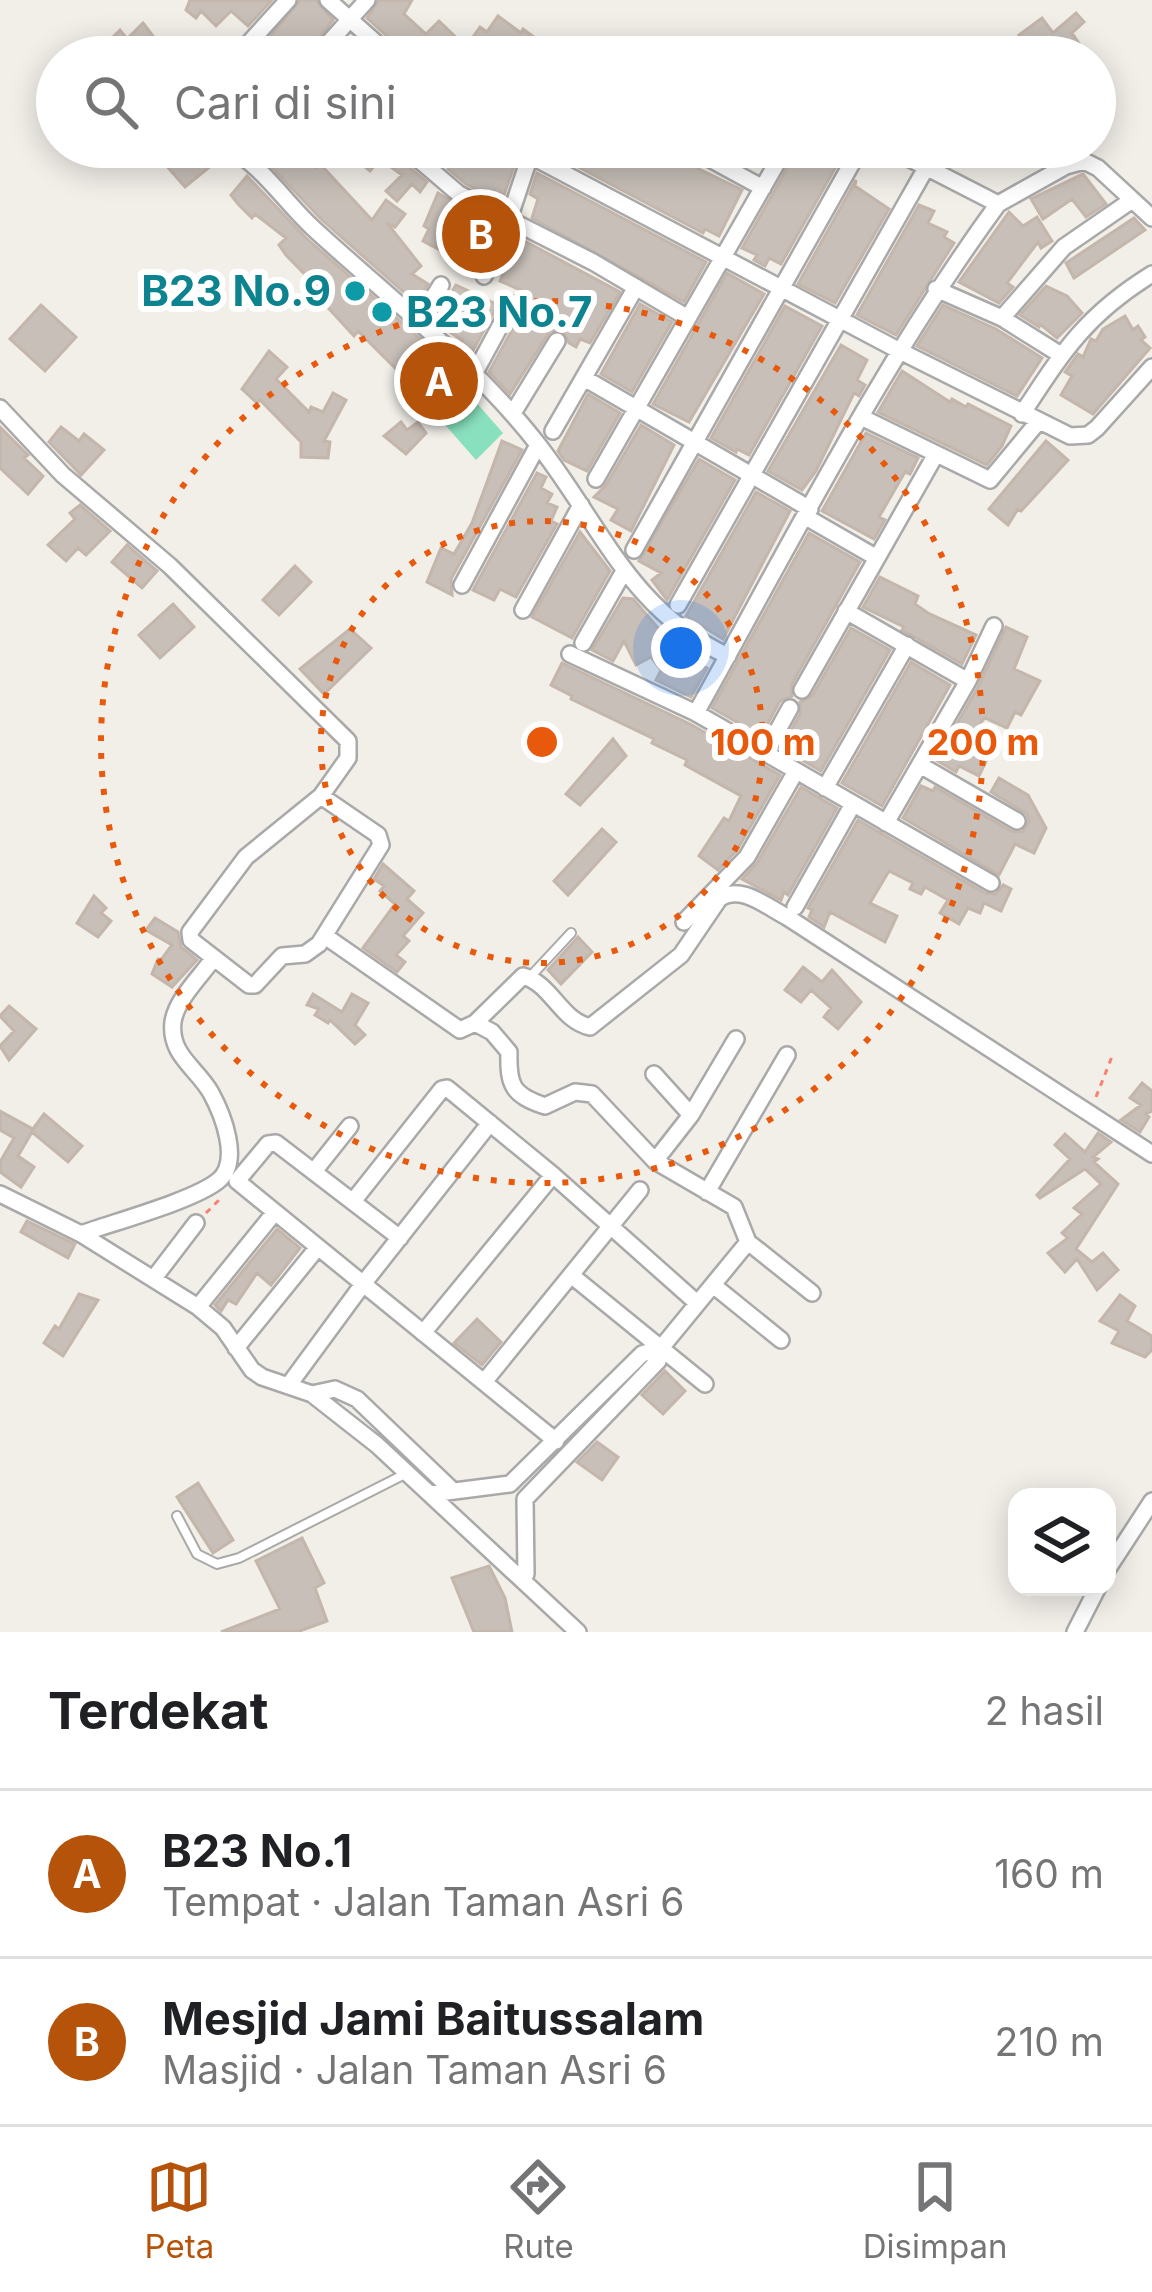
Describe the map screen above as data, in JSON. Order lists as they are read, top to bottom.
{
  "places": ["B23 No.9", "B23 No.7"],
  "page": {
    "search": "Cari di sini",
    "pins": ["B", "A"],
    "heading": ["Terdekat", "2 hasil"],
    "list": [
      {
        "mark": "A",
        "name": "B23 No.1",
        "note": "Tempat · Jalan Taman Asri 6",
        "value": "160 m"
      },
      {
        "mark": "B",
        "name": "Mesjid Jami Baitussalam",
        "note": "Masjid · Jalan Taman Asri 6",
        "value": "210 m"
      }
    ],
    "nav": ["Peta", "Rute", "Disimpan"]
  },
  "rings": ["100 m", "200 m"]
}
